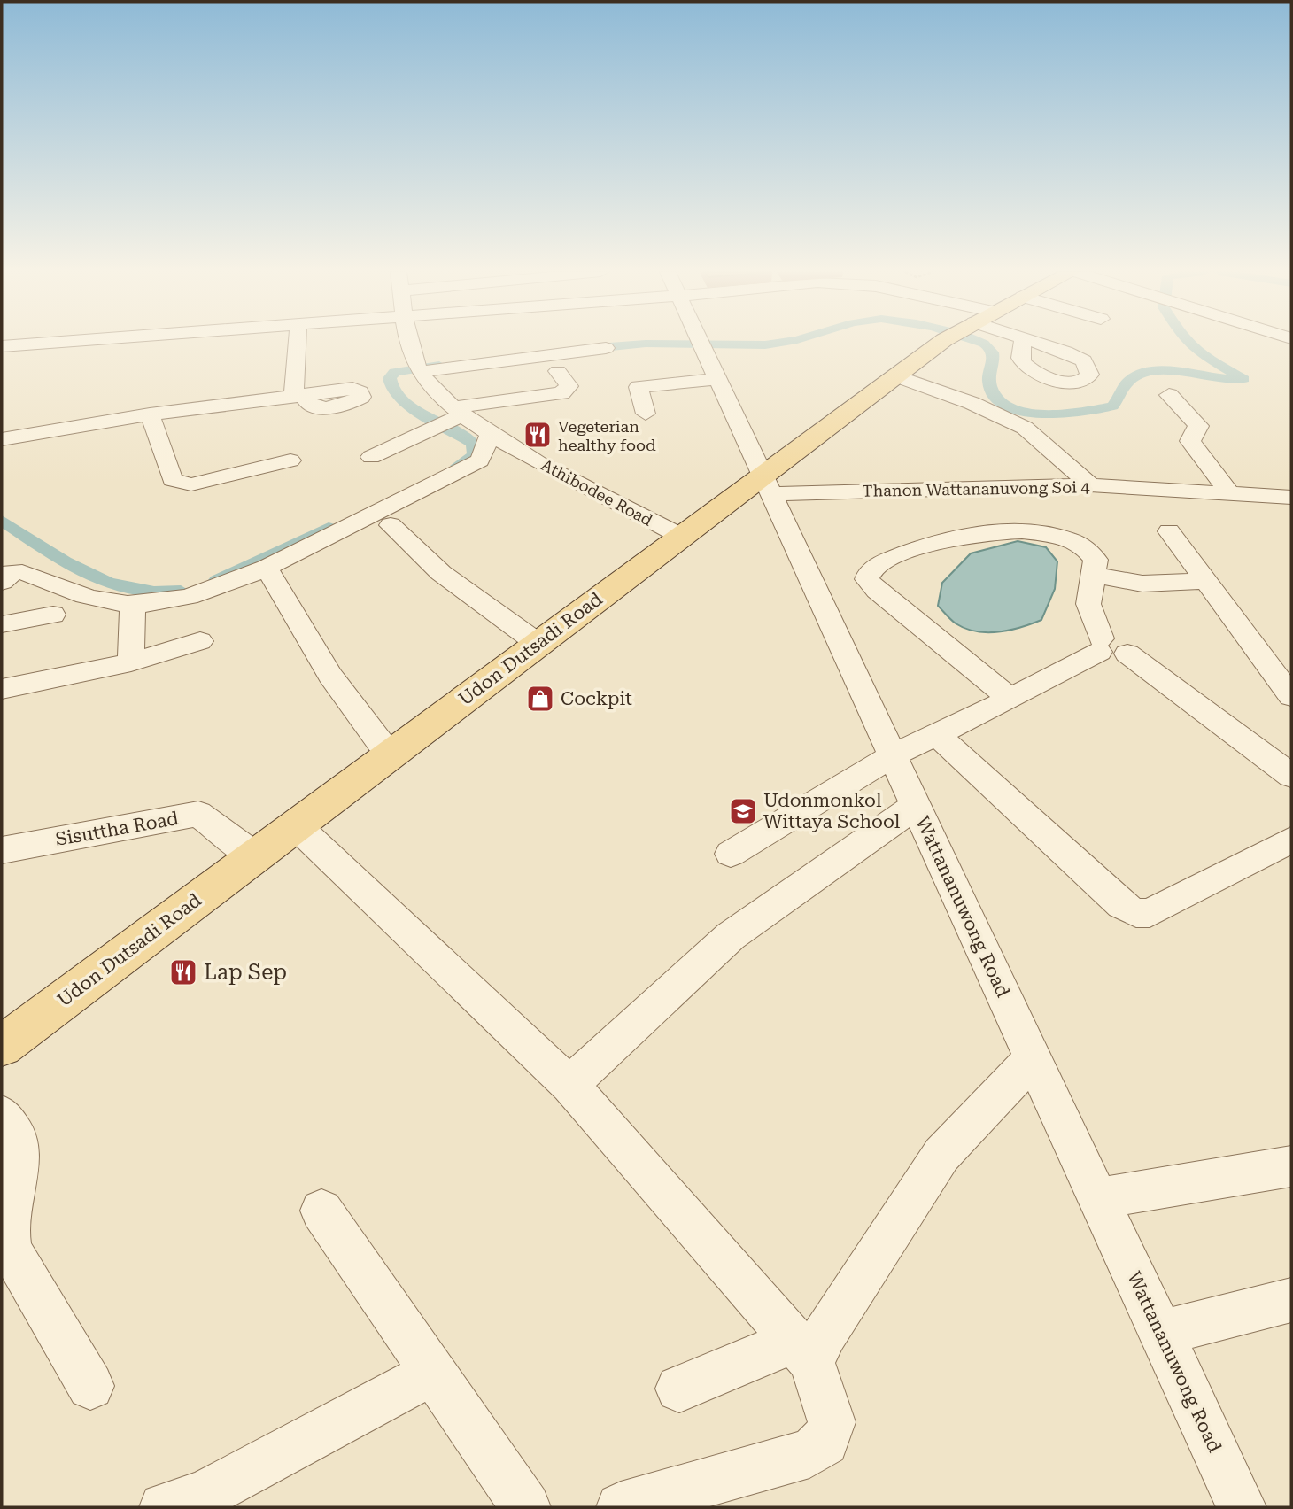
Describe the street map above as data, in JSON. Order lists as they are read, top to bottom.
{
  "streets": {
    "main road": ["Udon Dutsadi Road"],
    "street": [
      "Thanon Wattananuvong Soi 4",
      "Athibodee Road",
      "Sisuttha Road",
      "Wattananuwong Road"
    ]
  },
  "crossings": [
    ["Thanon Wattananuvong Soi 4", "Udon Dutsadi Road"],
    ["Thanon Wattananuvong Soi 4", "Wattananuwong Road"],
    ["Athibodee Road", "Udon Dutsadi Road"],
    ["Udon Dutsadi Road", "Sisuttha Road"],
    ["Udon Dutsadi Road", "Wattananuwong Road"]
  ],
  "places": {
    "restaurant": ["Vegeterian healthy food", "Lap Sep"],
    "shop": ["Cockpit"],
    "school or university": ["Udonmonkol Wittaya School"]
  }
}
